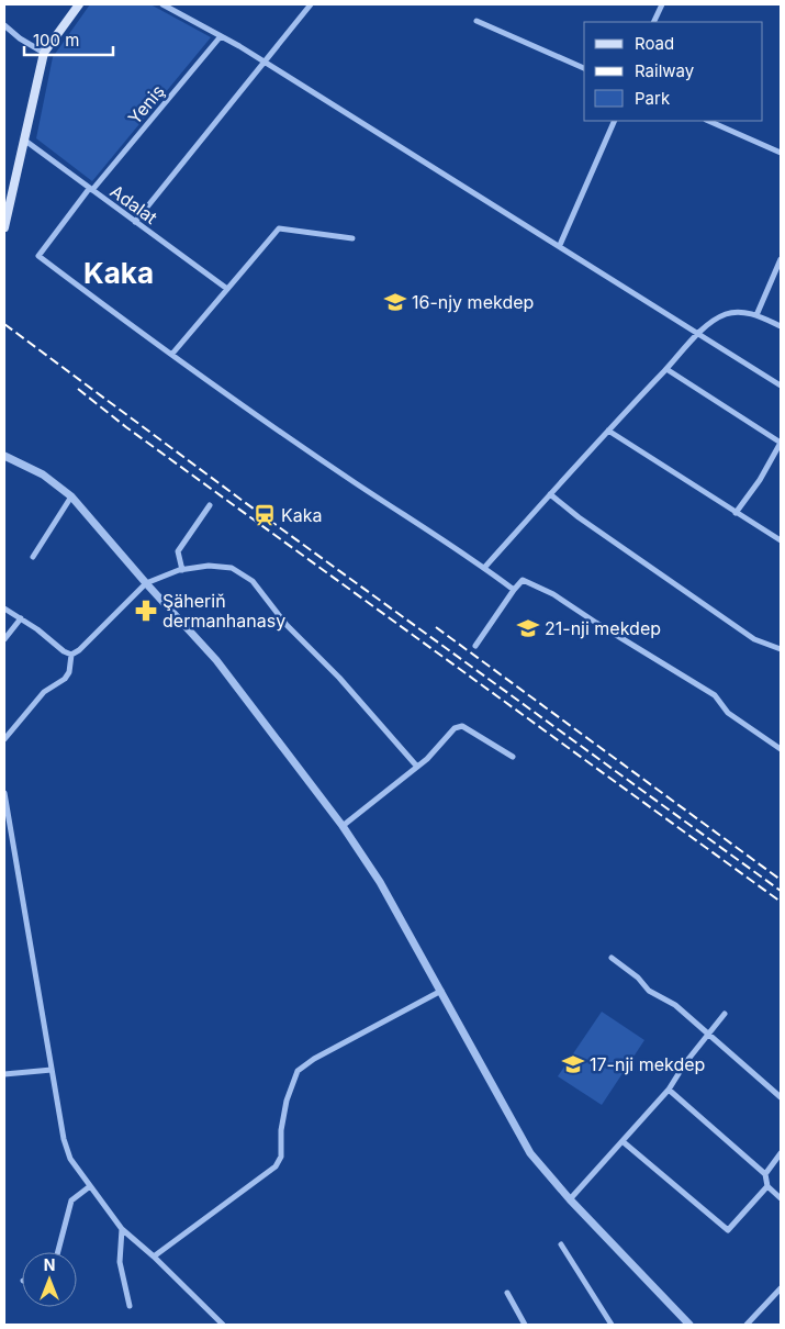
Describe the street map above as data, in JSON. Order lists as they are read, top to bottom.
{
  "streets": {
    "street": ["Yeniş", "Adalat"]
  },
  "crossings": [
    ["Yeniş", "Adalat"]
  ],
  "districts": ["Kaka"],
  "places": {
    "school or university": ["16-njy mekdep", "21-nji mekdep", "17-nji mekdep"],
    "station": ["Kaka"],
    "pharmacy": ["Şäheriň dermanhanasy"]
  },
  "legend": ["Road", "Railway", "Park"],
  "scale_bar": "100 m",
  "north": "top"
}
